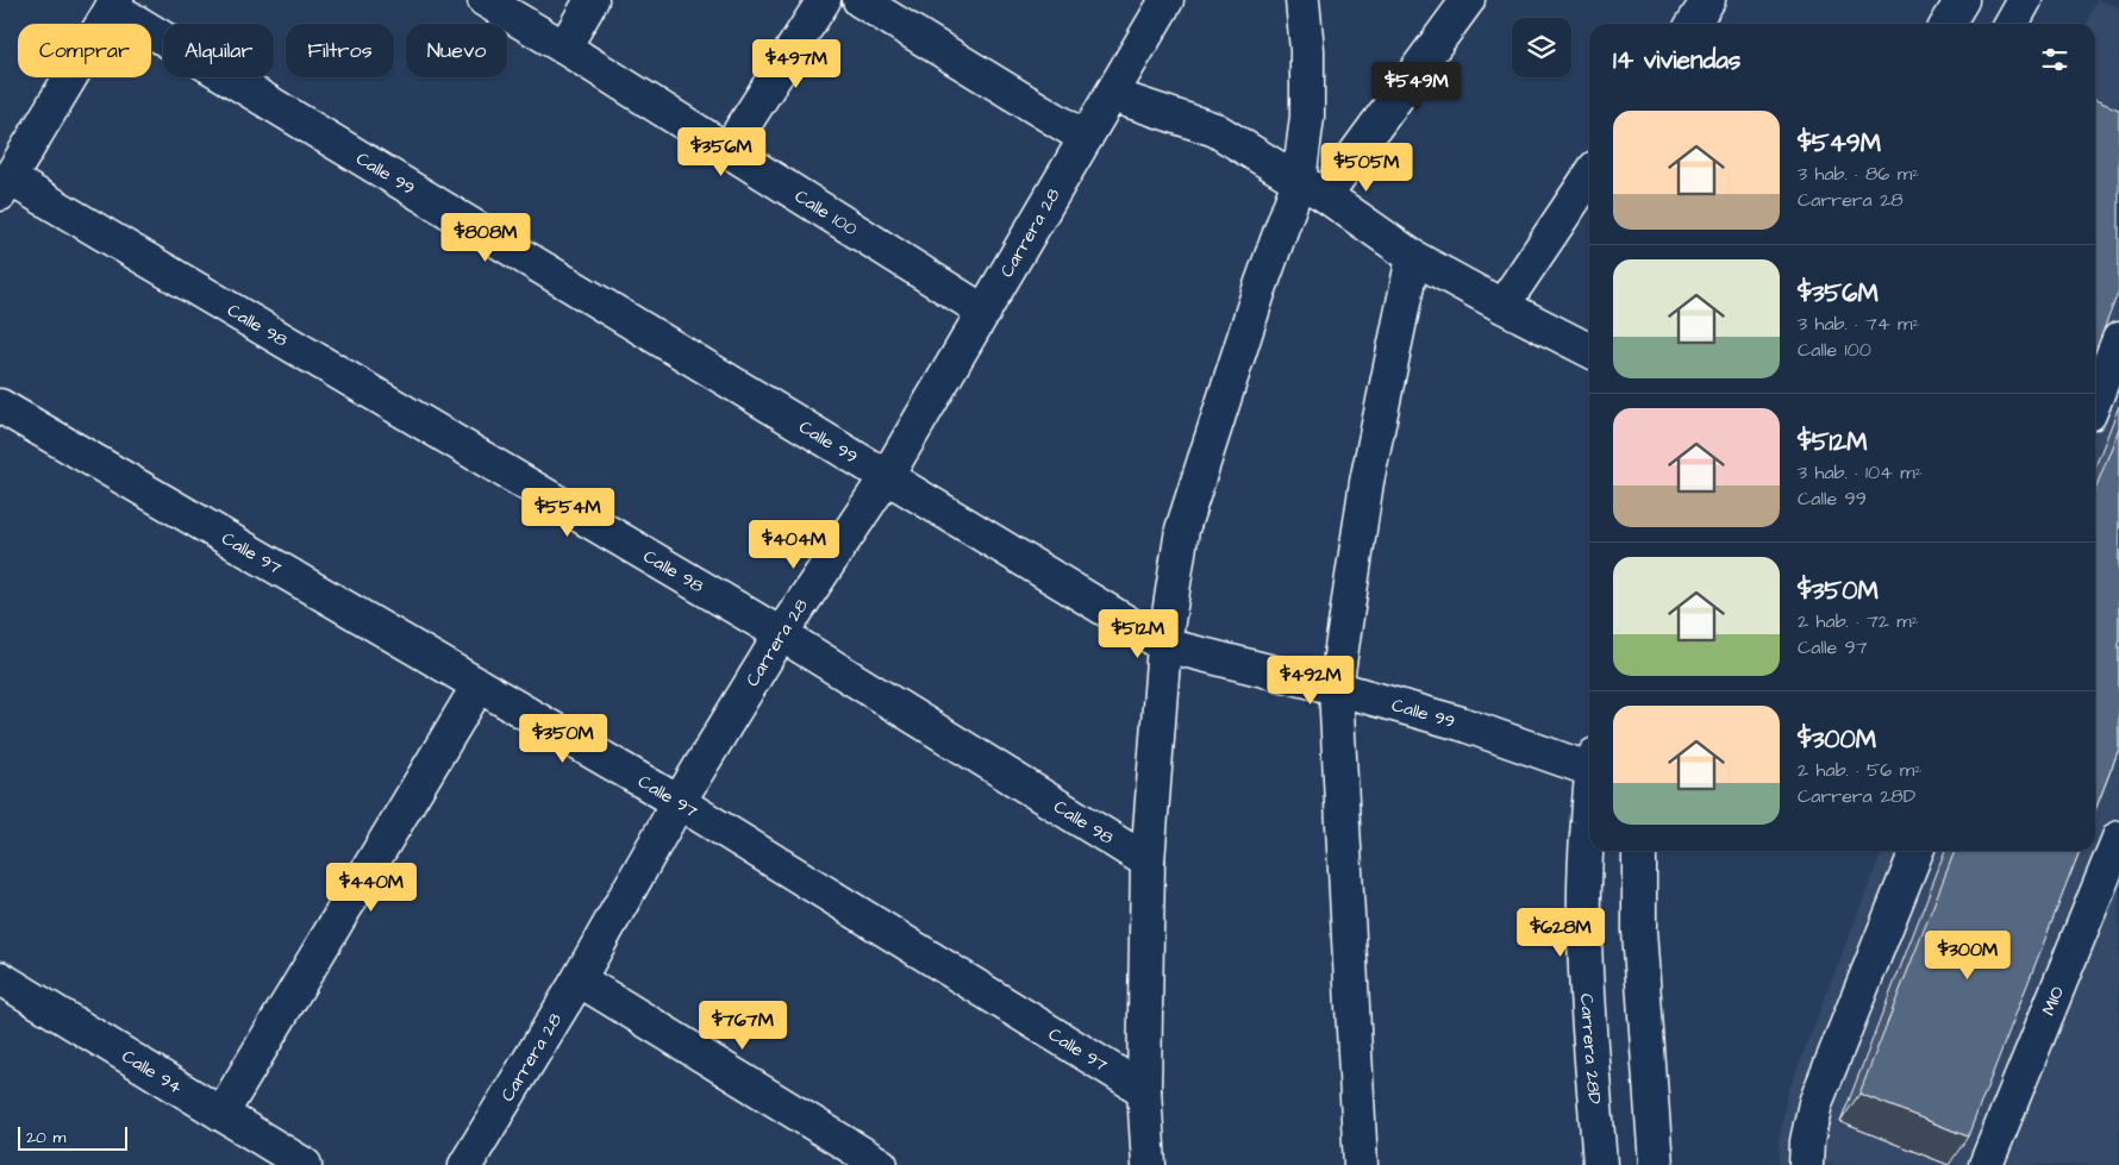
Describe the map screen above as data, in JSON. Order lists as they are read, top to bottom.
{
  "streets": {
    "street": [
      "Calle 99",
      "Calle 100",
      "Carrera 28",
      "Calle 98",
      "Calle 97",
      "MIO",
      "Carrera 28D",
      "Calle 94"
    ]
  },
  "crossings": [
    ["Calle 99", "Carrera 28"],
    ["Calle 100", "Carrera 28"],
    ["Carrera 28", "Calle 98"],
    ["Carrera 28", "Calle 97"]
  ],
  "scale_bar": "20 m",
  "page": {
    "chip": [
      "Comprar",
      "Alquilar",
      "Filtros",
      "Nuevo"
    ],
    "heading": "14 viviendas",
    "price": [
      "$497M",
      "$549M",
      "$356M",
      "$505M",
      "$808M",
      "$554M",
      "$404M",
      "$512M",
      "$492M",
      "$350M",
      "$440M",
      "$628M",
      "$300M",
      "$767M"
    ],
    "list": [
      {
        "name": "$549M",
        "note": "3 hab. · 86 m² · Carrera 28"
      },
      {
        "name": "$356M",
        "note": "3 hab. · 74 m² · Calle 100"
      },
      {
        "name": "$512M",
        "note": "3 hab. · 104 m² · Calle 99"
      },
      {
        "name": "$350M",
        "note": "2 hab. · 72 m² · Calle 97"
      },
      {
        "name": "$300M",
        "note": "2 hab. · 56 m² · Carrera 28D"
      }
    ],
    "scale": "20 m"
  }
}
